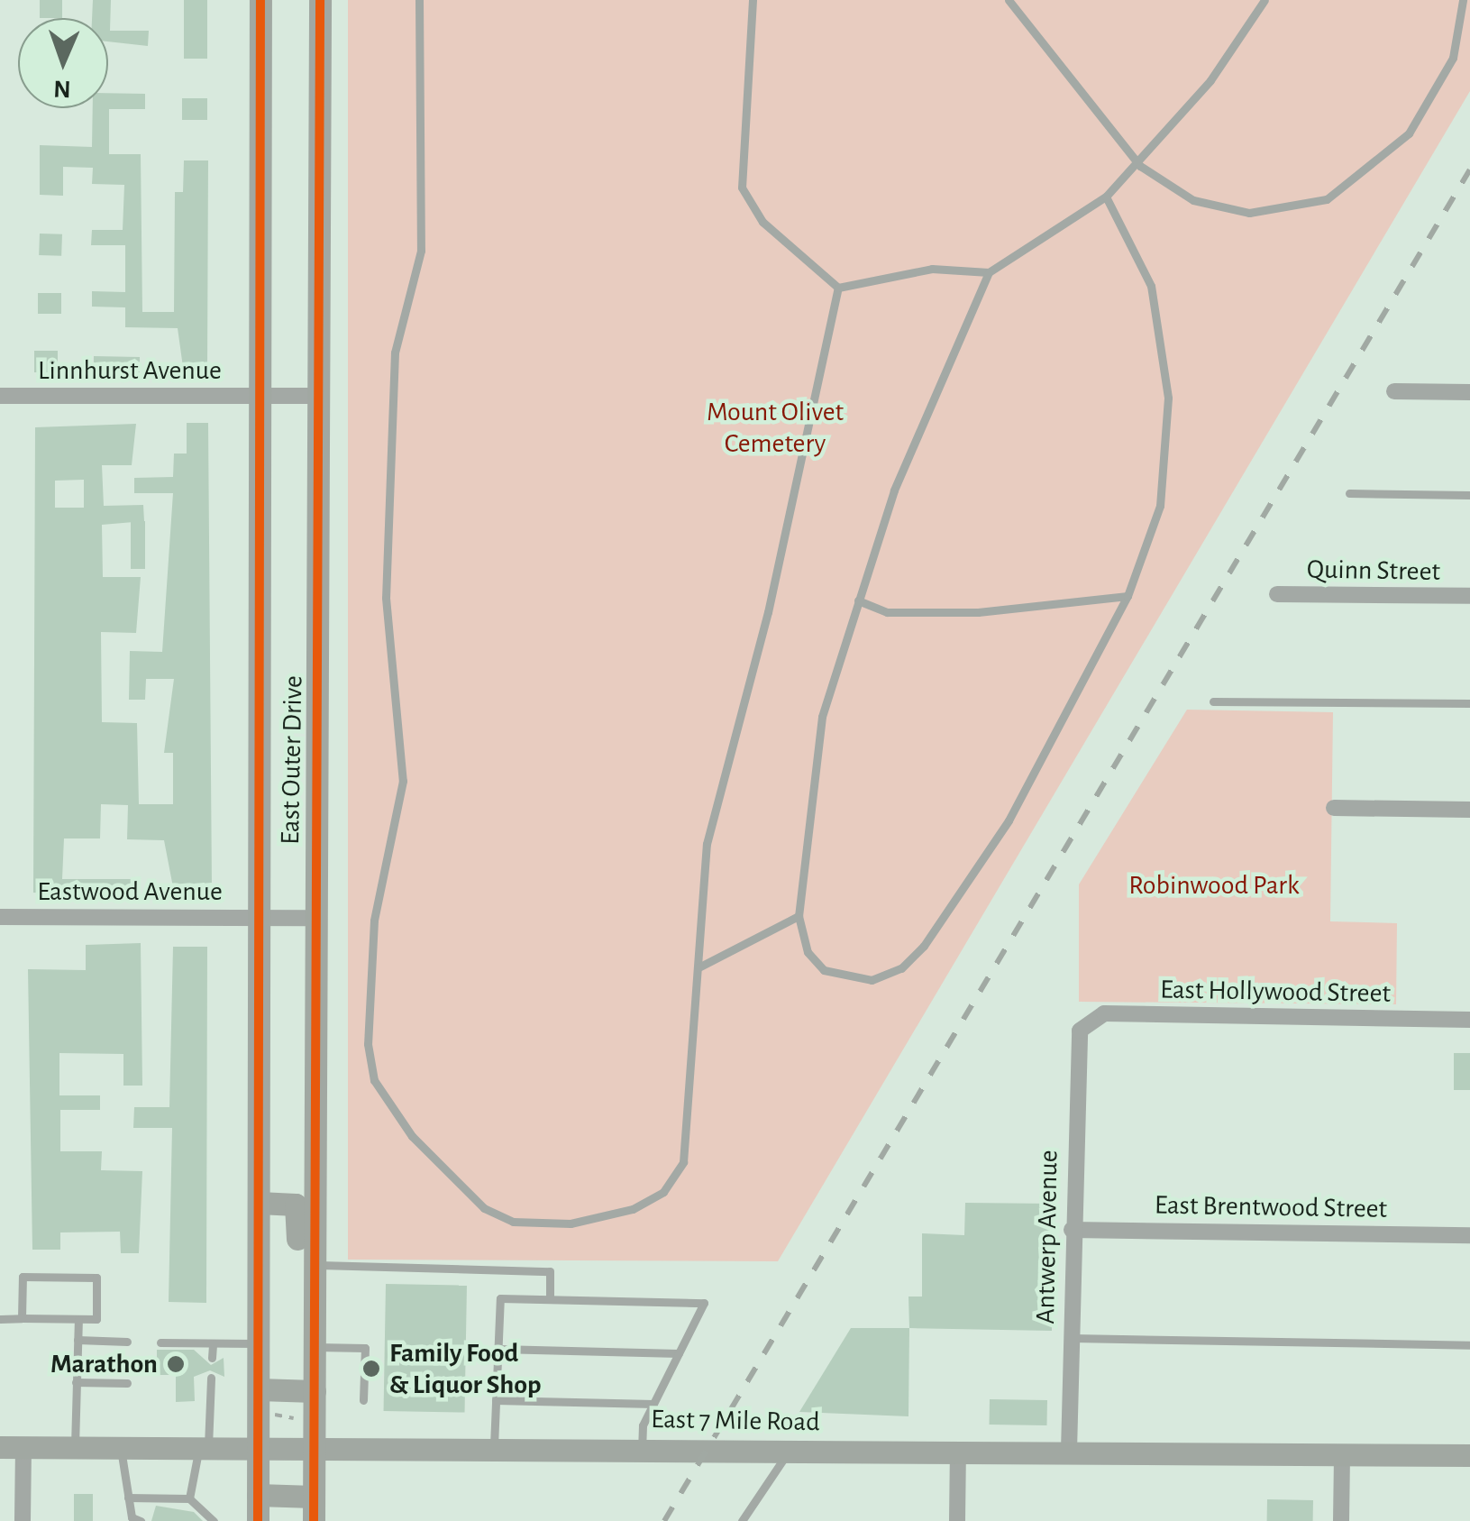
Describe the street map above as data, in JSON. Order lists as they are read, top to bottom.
{
  "streets": {
    "main road": ["East Outer Drive", "East 7 Mile Road"],
    "street": [
      "Linnhurst Avenue",
      "Quinn Street",
      "Eastwood Avenue",
      "East Hollywood Street",
      "East Brentwood Street",
      "Antwerp Avenue"
    ]
  },
  "crossings": [
    ["Linnhurst Avenue", "East Outer Drive"],
    ["East Outer Drive", "Eastwood Avenue"],
    ["East Outer Drive", "East 7 Mile Road"],
    ["East Hollywood Street", "Antwerp Avenue"],
    ["East Brentwood Street", "Antwerp Avenue"],
    ["Antwerp Avenue", "East 7 Mile Road"]
  ],
  "parks": ["Mount Olivet Cemetery", "Robinwood Park"],
  "places": ["Marathon", "Family Food & Liquor Shop"],
  "north": "bottom"
}
